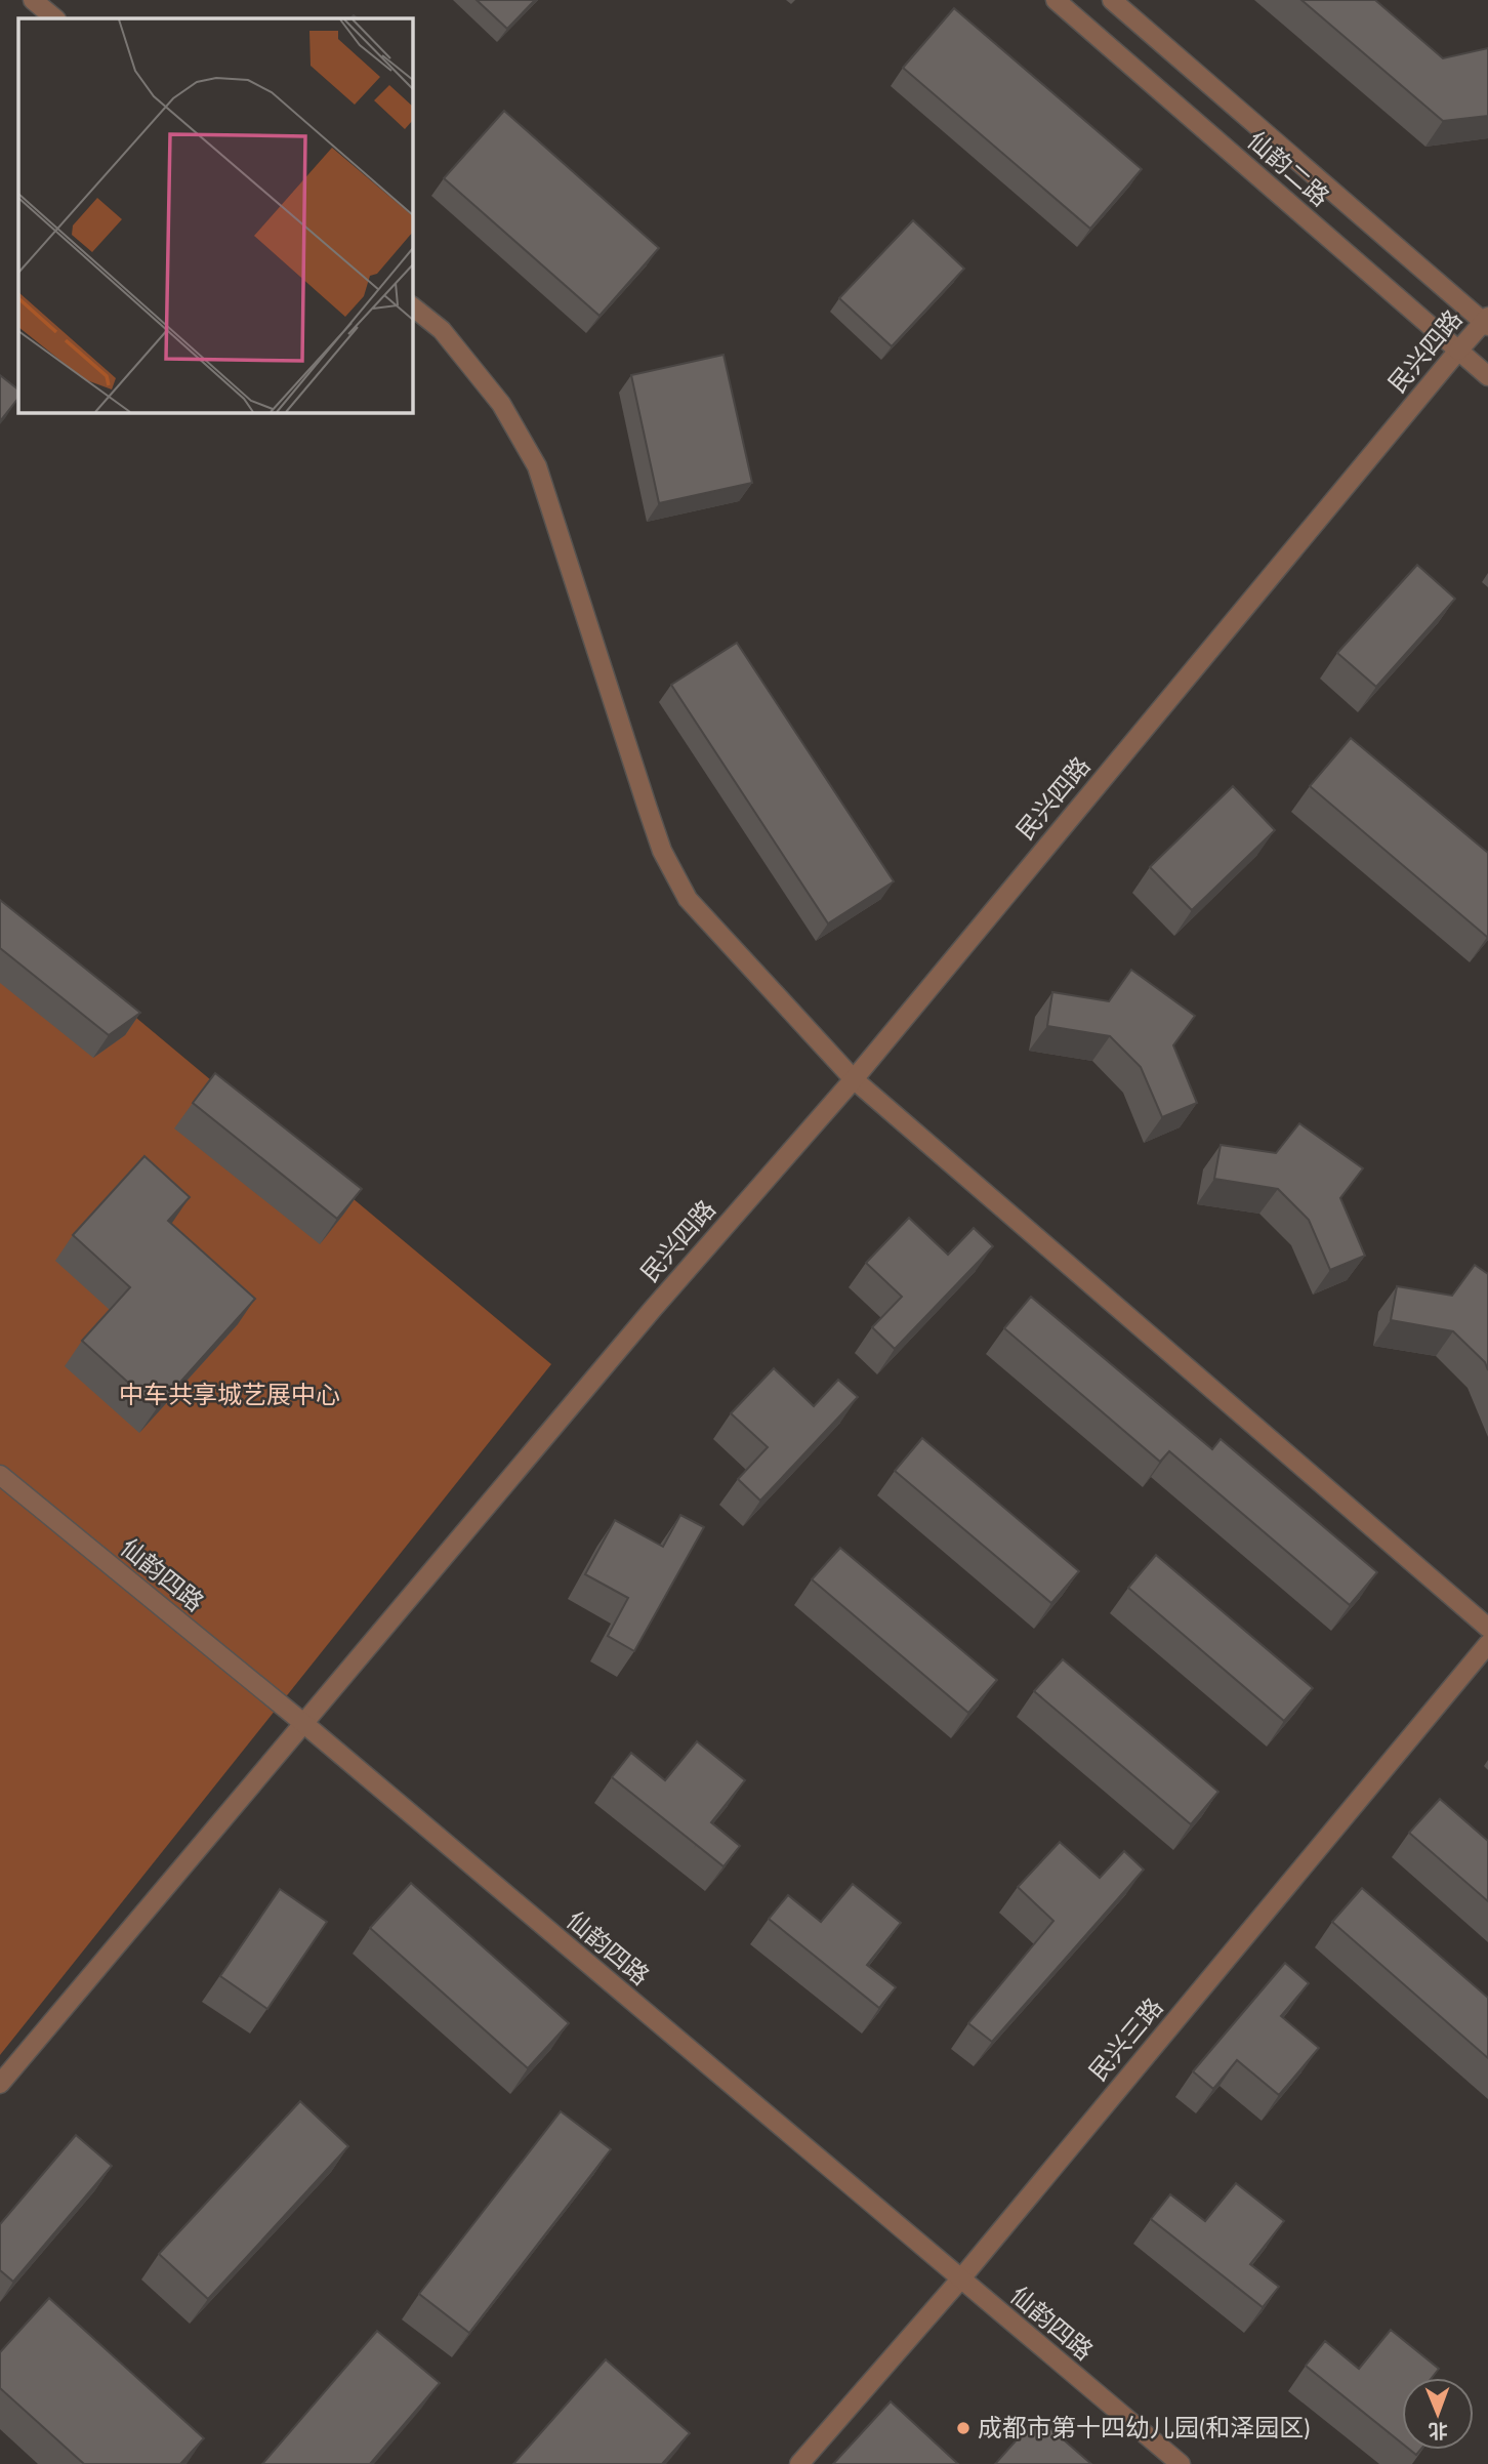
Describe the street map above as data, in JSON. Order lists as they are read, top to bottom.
{
  "streets": {
    "street": [
      "仙韵二路",
      "民兴四路",
      "仙韵四路",
      "民兴三路"
    ]
  },
  "crossings": [
    ["仙韵二路", "民兴四路"],
    ["民兴四路", "仙韵四路"],
    ["仙韵四路", "民兴三路"]
  ],
  "parks": ["中车共享城艺展中心"],
  "places": ["成都市第十四幼儿园(和泽园区)"],
  "north": "bottom"
}
